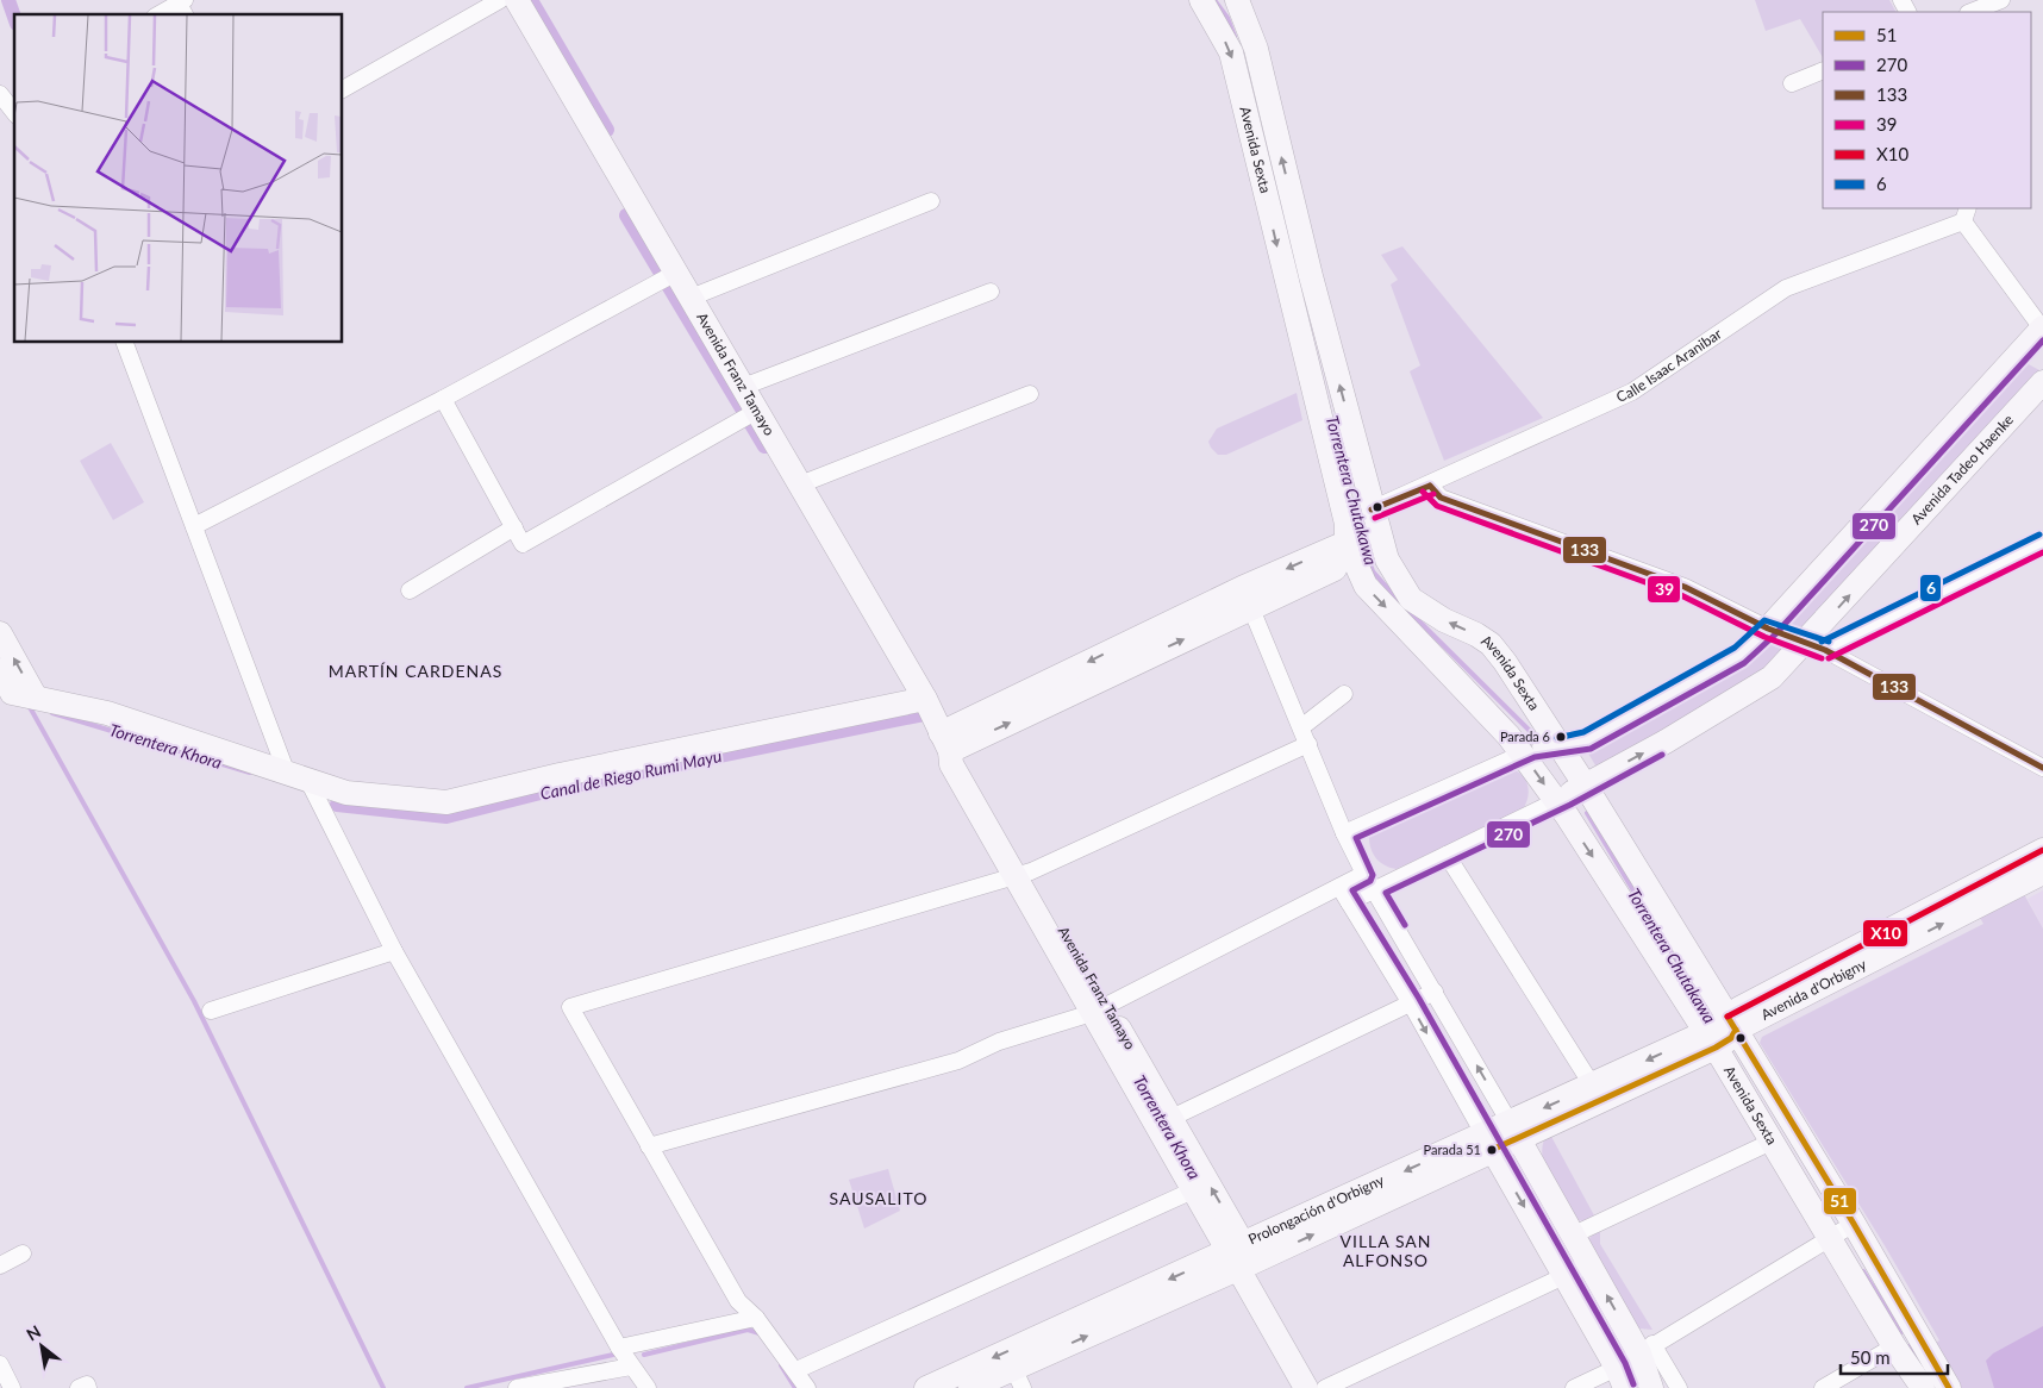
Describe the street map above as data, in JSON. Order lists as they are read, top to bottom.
{
  "streets": {
    "main road": [
      "Avenida Sexta",
      "Avenida Franz Tamayo",
      "Avenida Tadeo Haenke",
      "Avenida d'Orbigny",
      "Prolongación d'Orbigny"
    ],
    "street": ["Calle Isaac Aranibar"]
  },
  "crossings": [
    ["Avenida Sexta", "Calle Isaac Aranibar"],
    ["Avenida Sexta", "Avenida Tadeo Haenke"],
    ["Avenida Sexta", "Avenida d'Orbigny"],
    ["Avenida Sexta", "Prolongación d'Orbigny"],
    ["Avenida Franz Tamayo", "Prolongación d'Orbigny"],
    ["Avenida d'Orbigny", "Prolongación d'Orbigny"]
  ],
  "districts": ["MARTÍN CARDENAS", "SAUSALITO", "VILLA SAN ALFONSO"],
  "water": ["Torrentera Chutakawa", "Torrentera Khora", "Canal de Riego Rumi Mayu"],
  "places": ["Parada 6", "Parada 51"],
  "lines": [
    "transit line 270",
    "transit line 133",
    "transit line 39",
    "transit line 6",
    "transit line X10",
    "transit line 51"
  ],
  "legend": [
    "51",
    "270",
    "133",
    "39",
    "X10",
    "6"
  ],
  "scale_bar": "50 m",
  "north": "top left"
}
